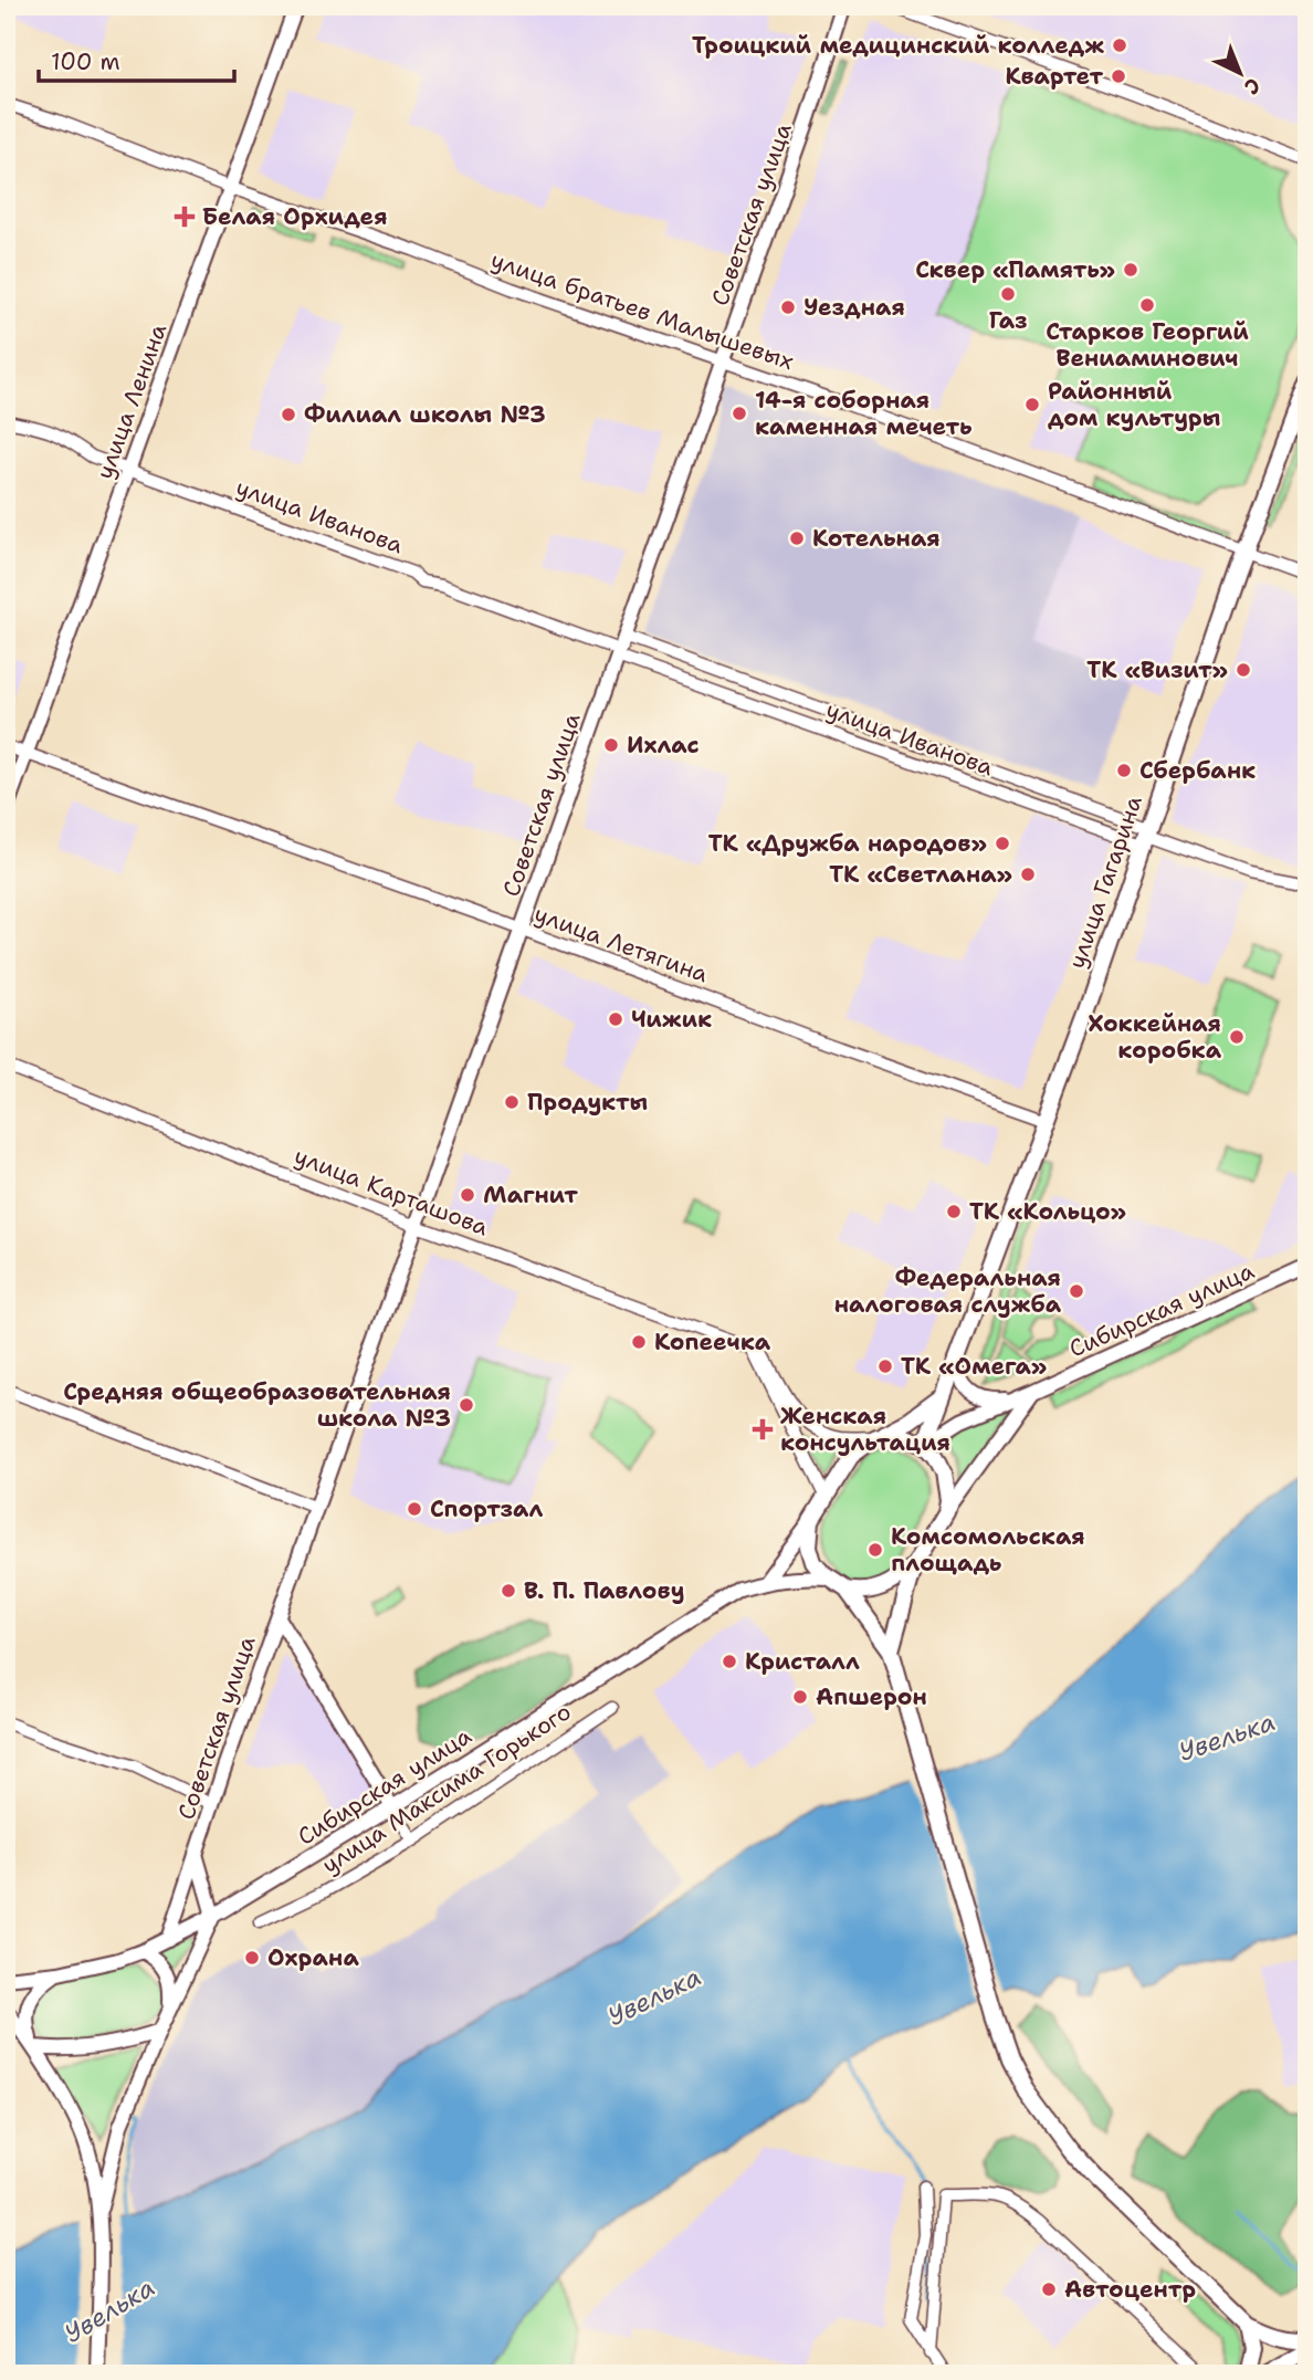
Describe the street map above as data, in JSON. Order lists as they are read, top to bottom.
{
  "streets": {
    "main road": ["улица Гагарина"],
    "street": [
      "Советская улица",
      "улица братьев Малышевых",
      "улица Ленина",
      "улица Иванова",
      "улица Летягина",
      "улица Карташова",
      "Сибирская улица",
      "улица Максима Горького"
    ]
  },
  "crossings": [
    ["Советская улица", "улица братьев Малышевых"],
    ["Советская улица", "улица Иванова"],
    ["Советская улица", "улица Летягина"],
    ["Советская улица", "улица Карташова"],
    ["Советская улица", "Сибирская улица"],
    ["улица братьев Малышевых", "улица Ленина"],
    ["улица братьев Малышевых", "улица Гагарина"],
    ["улица Ленина", "улица Иванова"],
    ["улица Ленина", "улица Летягина"],
    ["улица Иванова", "улица Гагарина"],
    ["улица Гагарина", "улица Летягина"],
    ["улица Гагарина", "Сибирская улица"]
  ],
  "water": ["Увелька"],
  "places": {
    "other": [
      "Троицкий медицинский колледж",
      "Квартет",
      "Сквер «Память»",
      "Газ",
      "Старков Георгий Вениаминович",
      "Уездная",
      "Районный дом культуры",
      "14-я соборная каменная мечеть",
      "Филиал школы №3",
      "Котельная",
      "ТК «Визит»",
      "Ихлас",
      "Сбербанк",
      "ТК «Дружба народов»",
      "ТК «Светлана»",
      "Чижик",
      "Хоккейная коробка",
      "Продукты",
      "Магнит",
      "ТК «Кольцо»",
      "Федеральная налоговая служба",
      "Копеечка",
      "ТК «Омега»",
      "Средняя общеобразовательная школа №3",
      "Спортзал",
      "Комсомольская площадь",
      "В. П. Павлову",
      "Кристалл",
      "Апшерон",
      "Охрана",
      "Автоцентр"
    ],
    "health": ["Белая Орхидея", "Женская консультация"]
  },
  "scale_bar": "100 m",
  "north": "bottom right"
}
